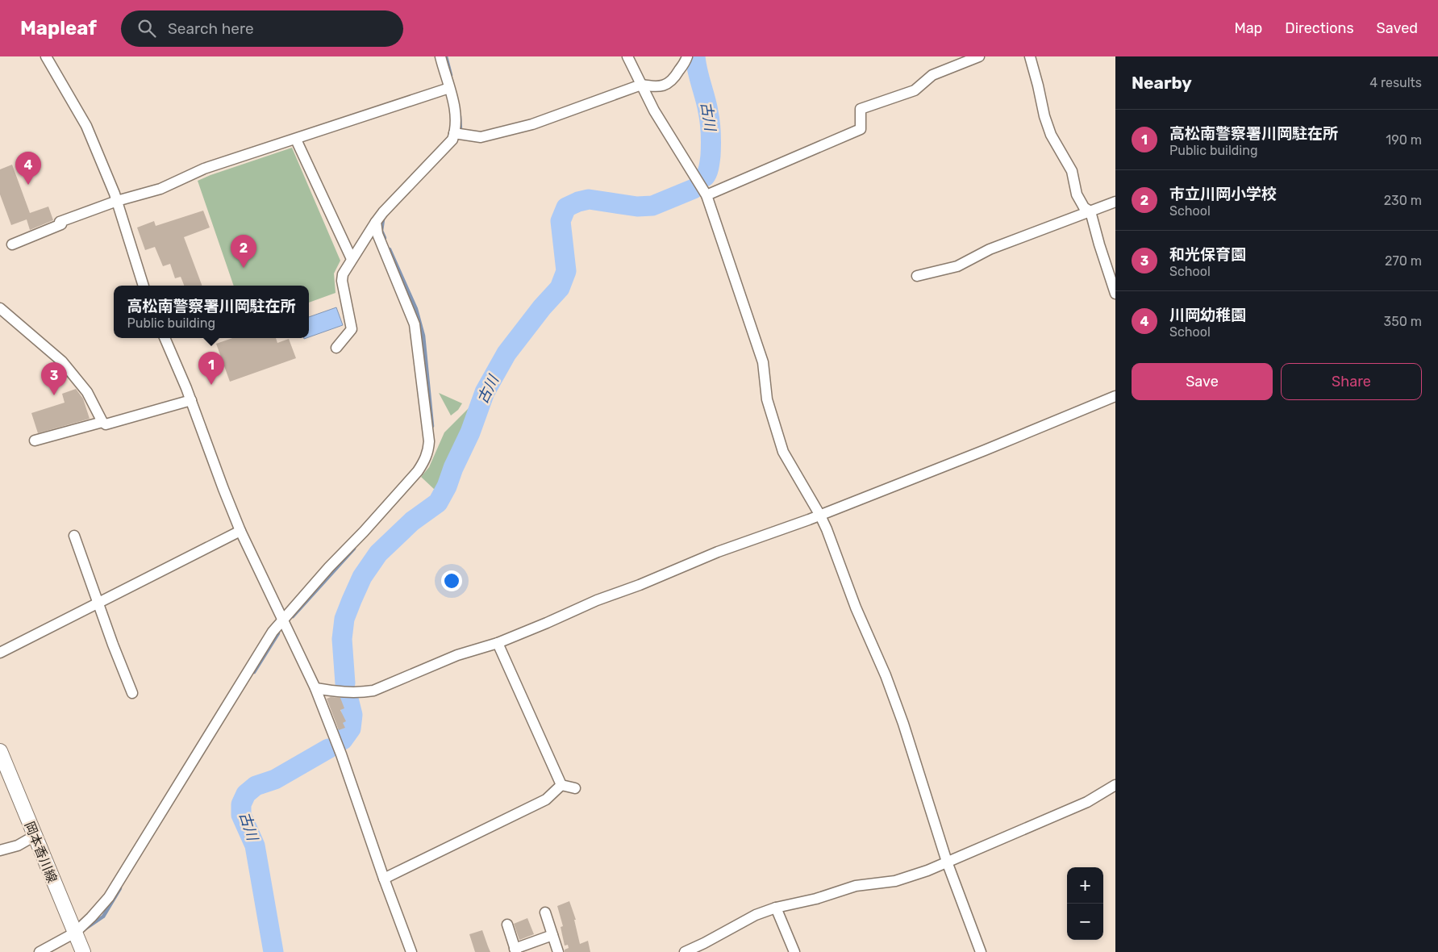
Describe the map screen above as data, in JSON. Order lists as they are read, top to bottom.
{
  "streets": {
    "main road": ["岡本香川線"]
  },
  "water": ["古川"],
  "page": {
    "header": "Mapleaf",
    "search": "Search here",
    "nav": ["Map", "Directions", "Saved"],
    "heading": ["Nearby", "4 results"],
    "list": [
      {
        "mark": "1",
        "name": "高松南警察署川岡駐在所",
        "note": "Public building",
        "value": "190 m"
      },
      {
        "mark": "2",
        "name": "市立川岡小学校",
        "note": "School",
        "value": "230 m"
      },
      {
        "mark": "3",
        "name": "和光保育園",
        "note": "School",
        "value": "270 m"
      },
      {
        "mark": "4",
        "name": "川岡幼稚園",
        "note": "School",
        "value": "350 m"
      }
    ],
    "pins": [
      "4",
      "2",
      "1",
      "3"
    ],
    "popup": ["高松南警察署川岡駐在所", "Public building"],
    "buttons": ["Save", "Share"],
    "map_buttons": ["+", "−"]
  }
}
